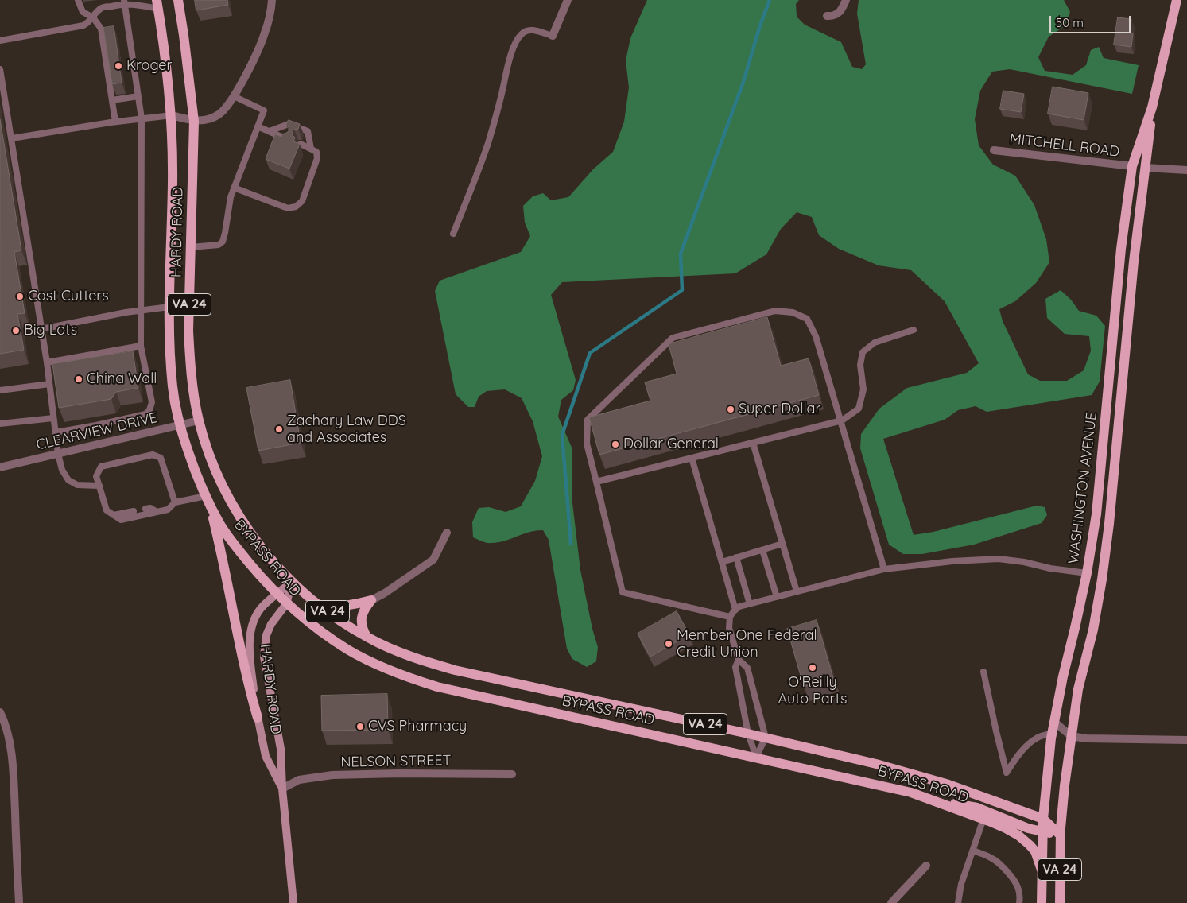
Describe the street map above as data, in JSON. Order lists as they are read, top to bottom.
{
  "streets": {
    "main road": [
      "HARDY ROAD",
      "VA 24",
      "WASHINGTON AVENUE",
      "BYPASS ROAD"
    ],
    "street": ["MITCHELL ROAD", "CLEARVIEW DRIVE", "NELSON STREET"]
  },
  "crossings": [
    ["MITCHELL ROAD", "WASHINGTON AVENUE"],
    ["HARDY ROAD", "CLEARVIEW DRIVE"],
    ["HARDY ROAD", "BYPASS ROAD"],
    ["HARDY ROAD", "NELSON STREET"],
    ["VA 24", "WASHINGTON AVENUE"],
    ["VA 24", "BYPASS ROAD"],
    ["WASHINGTON AVENUE", "BYPASS ROAD"]
  ],
  "places": [
    "Kroger",
    "Cost Cutters",
    "Big Lots",
    "China Wall",
    "Super Dollar",
    "Zachary Law DDS and Associates",
    "Dollar General",
    "Member One Federal Credit Union",
    "O'Reilly Auto Parts",
    "CVS Pharmacy"
  ],
  "scale_bar": "50 m"
}
